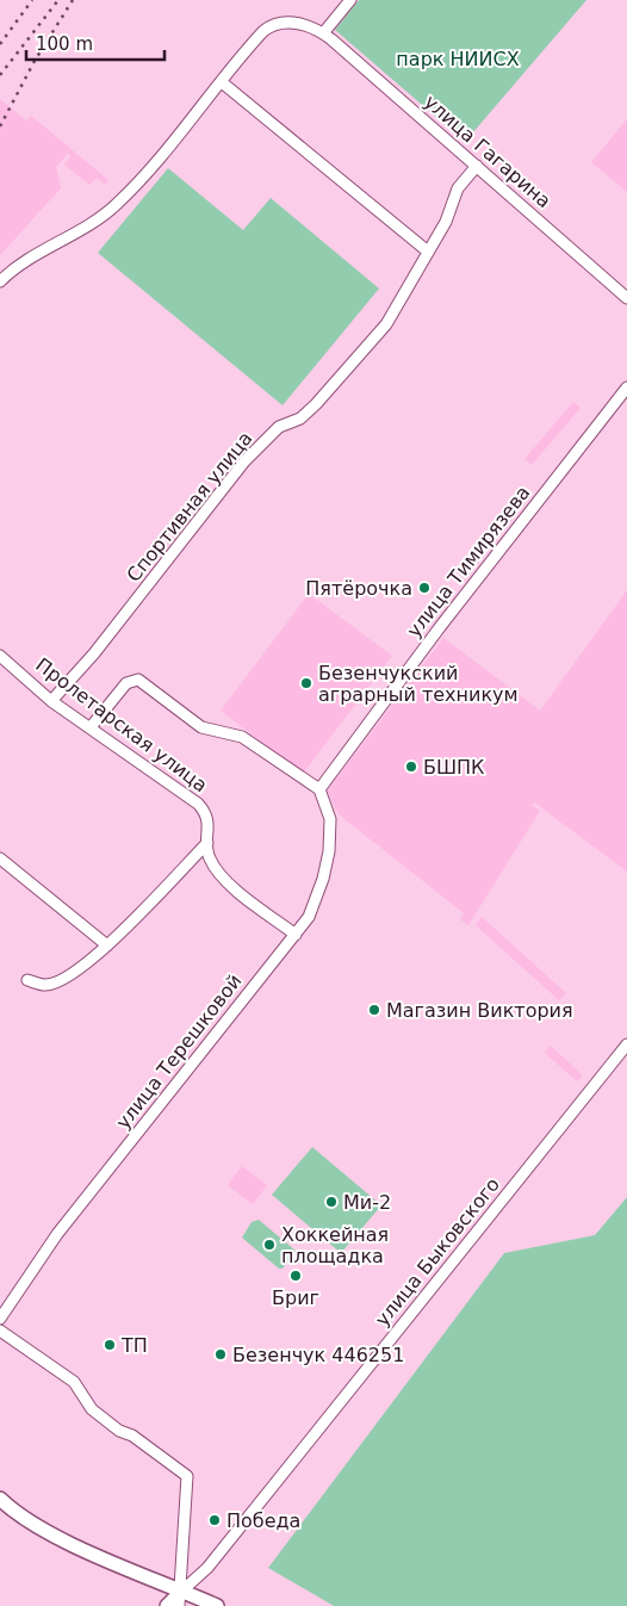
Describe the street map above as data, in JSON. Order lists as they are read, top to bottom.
{
  "streets": {
    "street": [
      "улица Гагарина",
      "Спортивная улица",
      "улица Тимирязева",
      "Пролетарская улица",
      "улица Терешковой",
      "улица Быковского"
    ]
  },
  "crossings": [
    ["улица Гагарина", "Спортивная улица"],
    ["Спортивная улица", "Пролетарская улица"],
    ["улица Тимирязева", "улица Терешковой"],
    ["Пролетарская улица", "улица Терешковой"]
  ],
  "parks": ["парк НИИСХ"],
  "places": [
    "Пятёрочка",
    "Безенчукский аграрный техникум",
    "БШПК",
    "Магазин Виктория",
    "Ми-2",
    "Хоккейная площадка",
    "Бриг",
    "ТП",
    "Безенчук 446251",
    "Победа"
  ],
  "scale_bar": "100 m"
}
